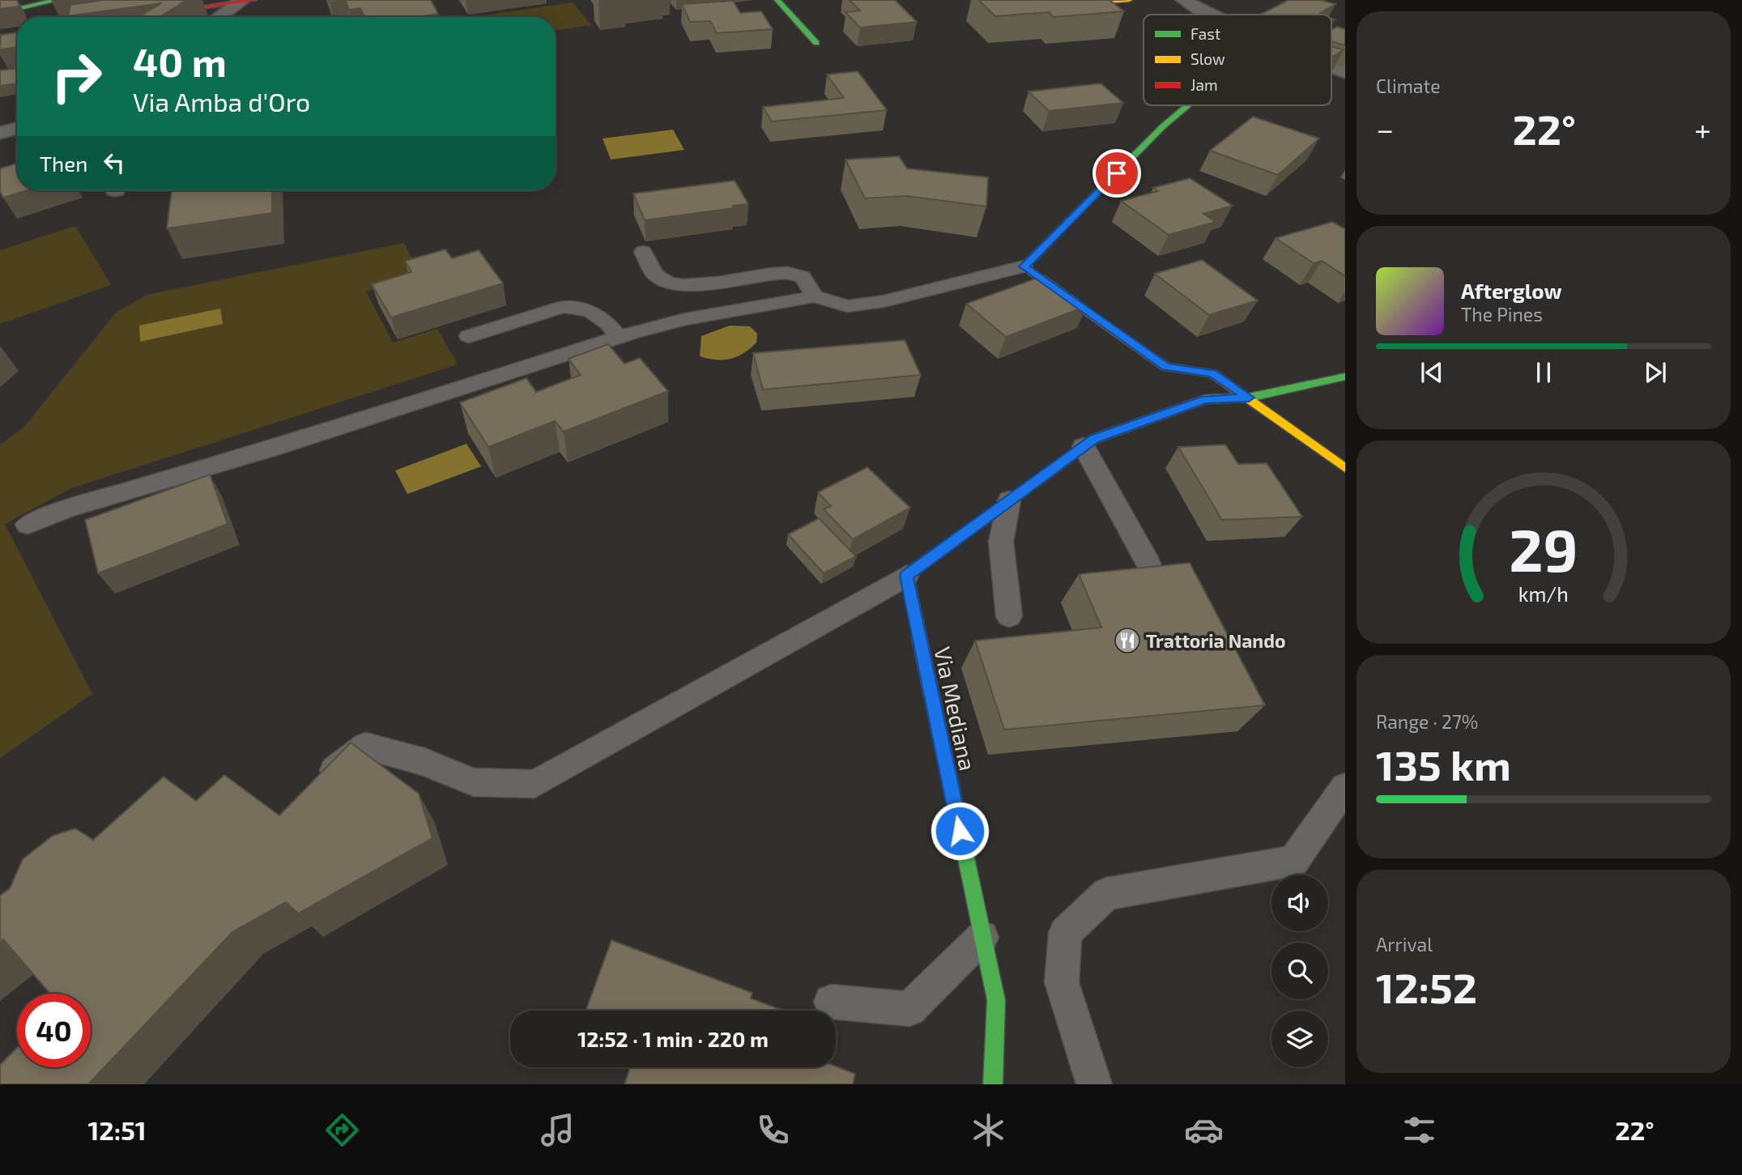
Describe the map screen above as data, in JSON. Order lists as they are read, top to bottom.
{
  "streets": {
    "street": ["Via Mediana"]
  },
  "places": {
    "restaurant": ["Trattoria Nando"]
  },
  "legend": ["Fast", "Slow", "Jam"],
  "page": {
    "tile": [
      "Climate",
      ["Range · 27%", "135 km"],
      ["Arrival", "12:52"]
    ],
    "turn": ["40 m", "Via Amba d'Oro"],
    "heat": ["−", "22°", "+"],
    "then": "Then",
    "song": ["Afterglow", "The Pines"],
    "limit": "40",
    "trip": "12:52 · 1 min · 220 m",
    "tabs": ["12:51", "22°"],
    "gauge": ["29", "km/h"]
  }
}
